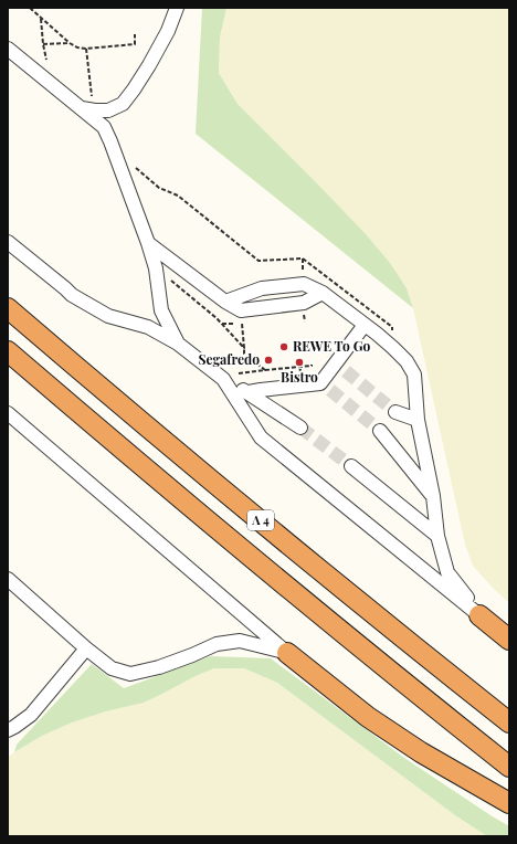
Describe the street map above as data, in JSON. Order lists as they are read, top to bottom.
{
  "streets": {
    "highway": ["A 4"]
  },
  "places": ["REWE To Go", "Segafredo", "Bistro"]
}
